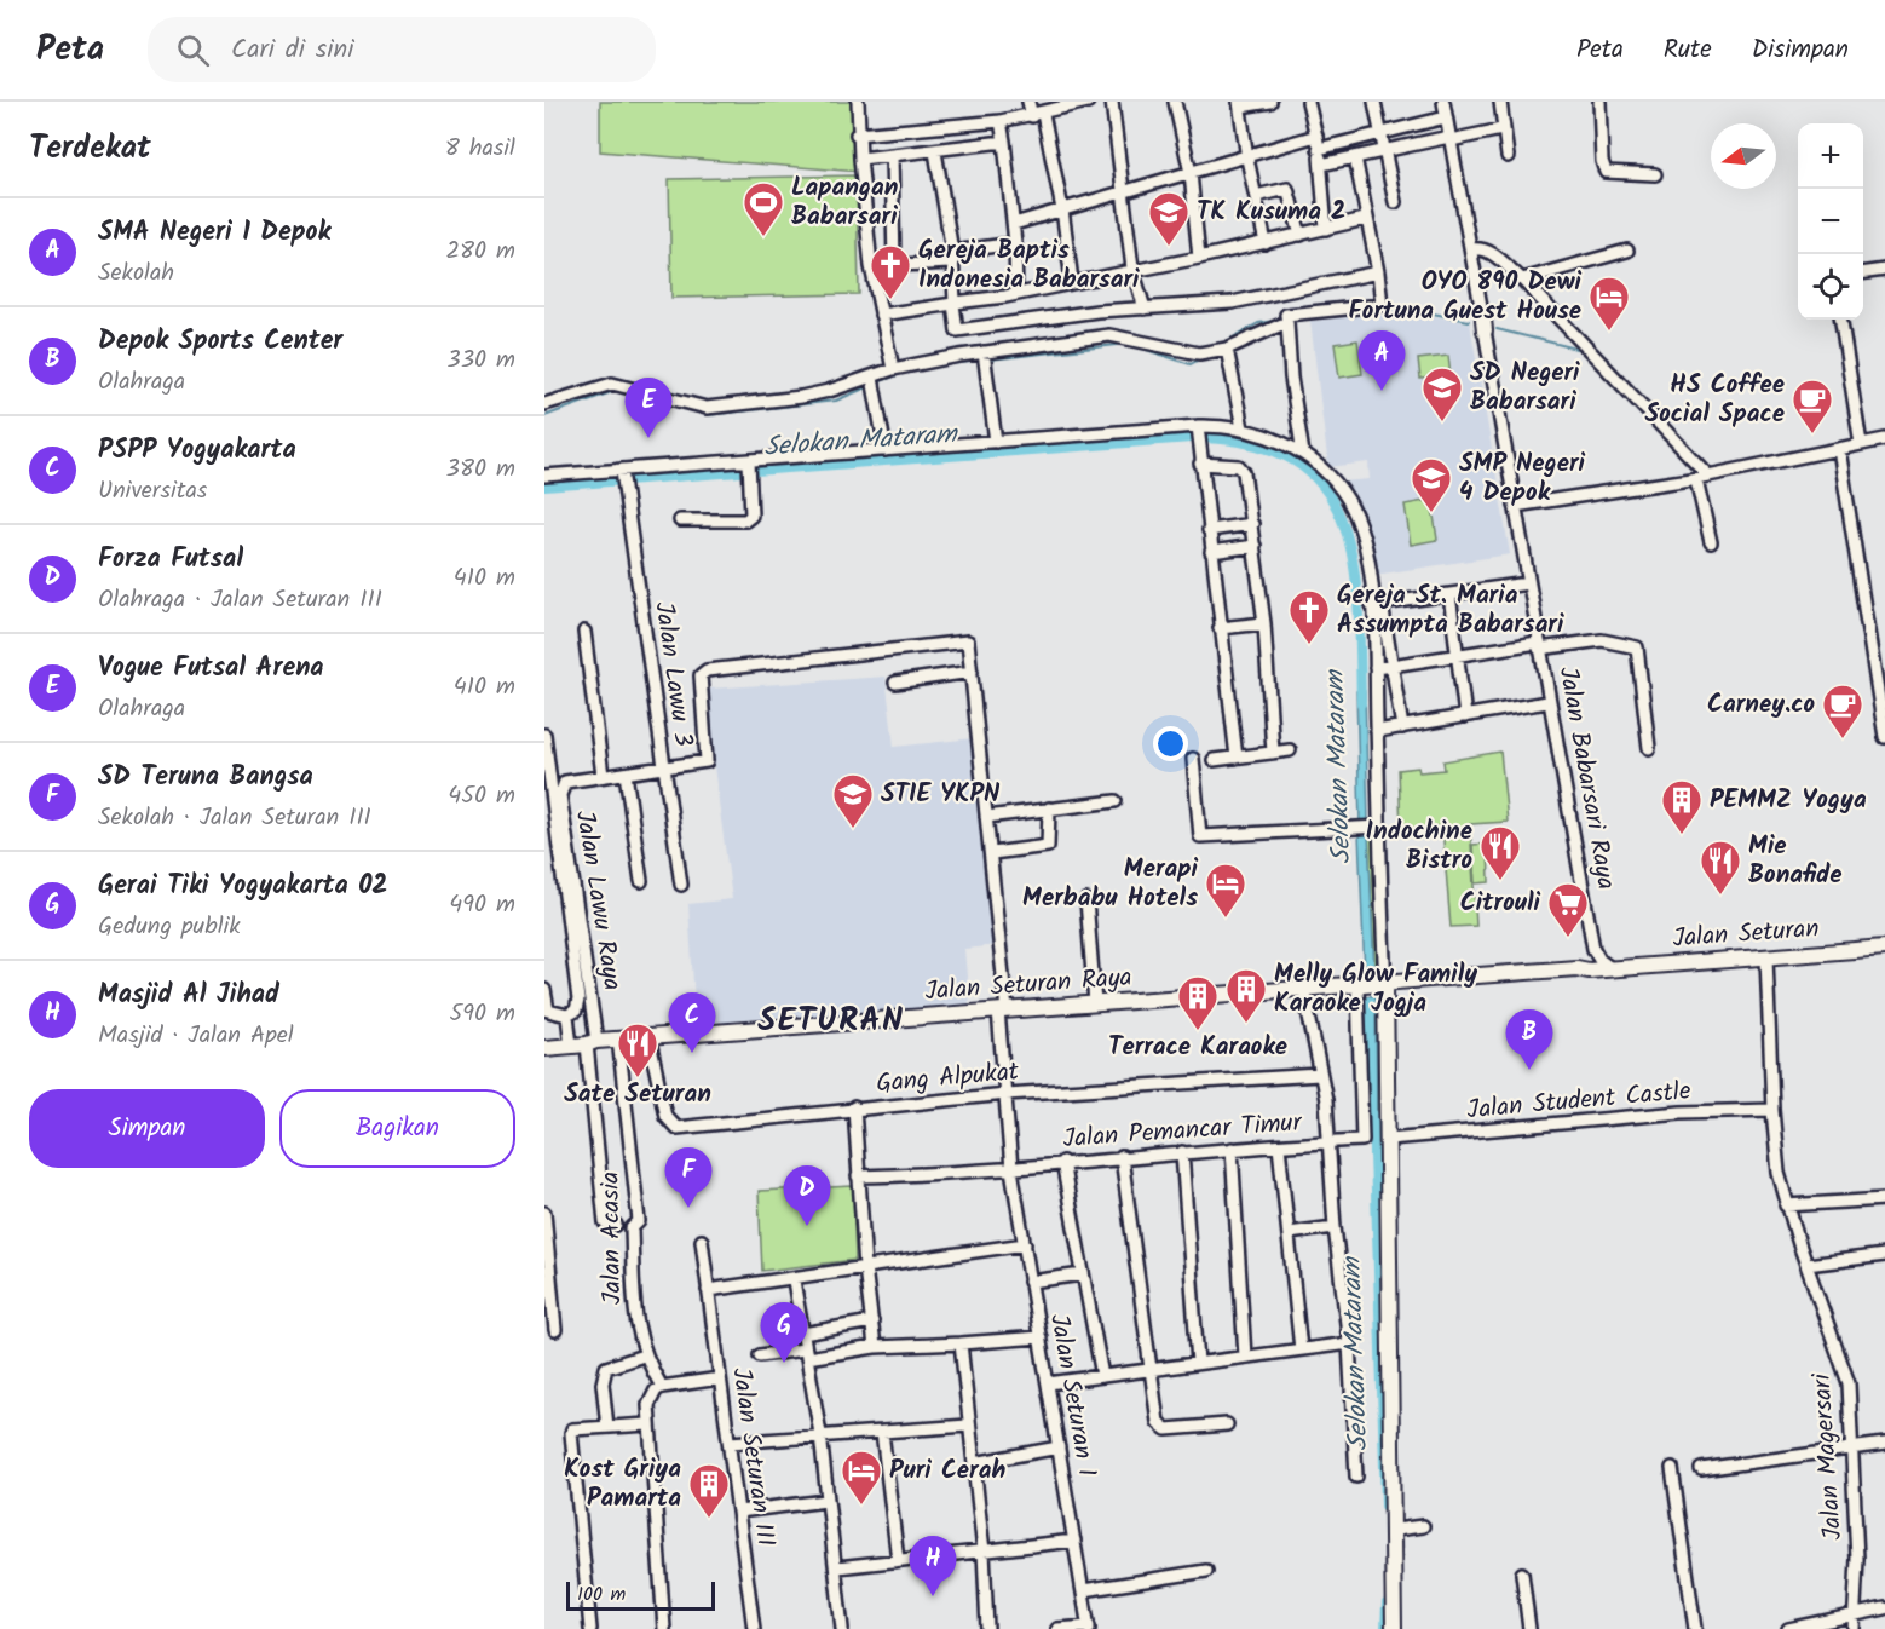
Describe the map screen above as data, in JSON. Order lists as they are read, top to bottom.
{
  "streets": {
    "main road": ["Jalan Seturan", "Jalan Seturan Raya"],
    "street": [
      "Jalan Lawu 3",
      "Jalan Babarsari Raya",
      "Jalan Lawu Raya",
      "Gang Alpukat",
      "Jalan Student Castle",
      "Jalan Pemancar Timur",
      "Jalan Acasia",
      "Jalan Seturan I",
      "Jalan Seturan III",
      "Jalan Magersari"
    ]
  },
  "crossings": [
    ["Jalan Lawu 3", "Jalan Lawu Raya"],
    ["Jalan Lawu Raya", "Jalan Seturan Raya"],
    ["Jalan Seturan", "Jalan Magersari"],
    ["Jalan Seturan Raya", "Gang Alpukat"],
    ["Jalan Seturan Raya", "Jalan Pemancar Timur"],
    ["Jalan Seturan Raya", "Jalan Acasia"],
    ["Gang Alpukat", "Jalan Pemancar Timur"],
    ["Jalan Student Castle", "Jalan Magersari"],
    ["Jalan Pemancar Timur", "Jalan Seturan I"]
  ],
  "districts": ["SETURAN"],
  "water": ["Selokan Mataram"],
  "places": {
    "sports": ["Lapangan Babarsari"],
    "school or university": [
      "TK Kusuma 2",
      "SD Negeri Babarsari",
      "SMP Negeri 4 Depok",
      "STIE YKPN"
    ],
    "church": ["Gereja Baptis Indonesia Babarsari", "Gereja St. Maria Assumpta Babarsari"],
    "hotel": ["OYO 890 Dewi Fortuna Guest House", "Merapi Merbabu Hotels", "Puri Cerah"],
    "cafe": ["HS Coffee Social Space", "Carney.co"],
    "building": [
      "PEMMZ Yogya",
      "Melly Glow Family Karaoke Jogja",
      "Terrace Karaoke",
      "Kost Griya Pamarta"
    ],
    "restaurant": ["Indochine Bistro", "Mie Bonafide", "Sate Seturan"],
    "supermarket": ["Citrouli"]
  },
  "scale_bar": "100 m",
  "north": "left",
  "page": {
    "header": "Peta",
    "search": "Cari di sini",
    "nav": ["Peta", "Rute", "Disimpan"],
    "heading": ["Terdekat", "8 hasil"],
    "map_buttons": ["+", "−"],
    "list": [
      {
        "mark": "A",
        "name": "SMA Negeri 1 Depok",
        "note": "Sekolah",
        "value": "280 m"
      },
      {
        "mark": "B",
        "name": "Depok Sports Center",
        "note": "Olahraga",
        "value": "330 m"
      },
      {
        "mark": "C",
        "name": "PSPP Yogyakarta",
        "note": "Universitas",
        "value": "380 m"
      },
      {
        "mark": "D",
        "name": "Forza Futsal",
        "note": "Olahraga · Jalan Seturan III",
        "value": "410 m"
      },
      {
        "mark": "E",
        "name": "Vogue Futsal Arena",
        "note": "Olahraga",
        "value": "410 m"
      },
      {
        "mark": "F",
        "name": "SD Teruna Bangsa",
        "note": "Sekolah · Jalan Seturan III",
        "value": "450 m"
      },
      {
        "mark": "G",
        "name": "Gerai Tiki Yogyakarta 02",
        "note": "Gedung publik",
        "value": "490 m"
      },
      {
        "mark": "H",
        "name": "Masjid Al Jihad",
        "note": "Masjid · Jalan Apel",
        "value": "590 m"
      }
    ],
    "pins": [
      "A",
      "E",
      "C",
      "B",
      "F",
      "D",
      "G",
      "H"
    ],
    "buttons": ["Simpan", "Bagikan"],
    "scale": "100 m"
  }
}
